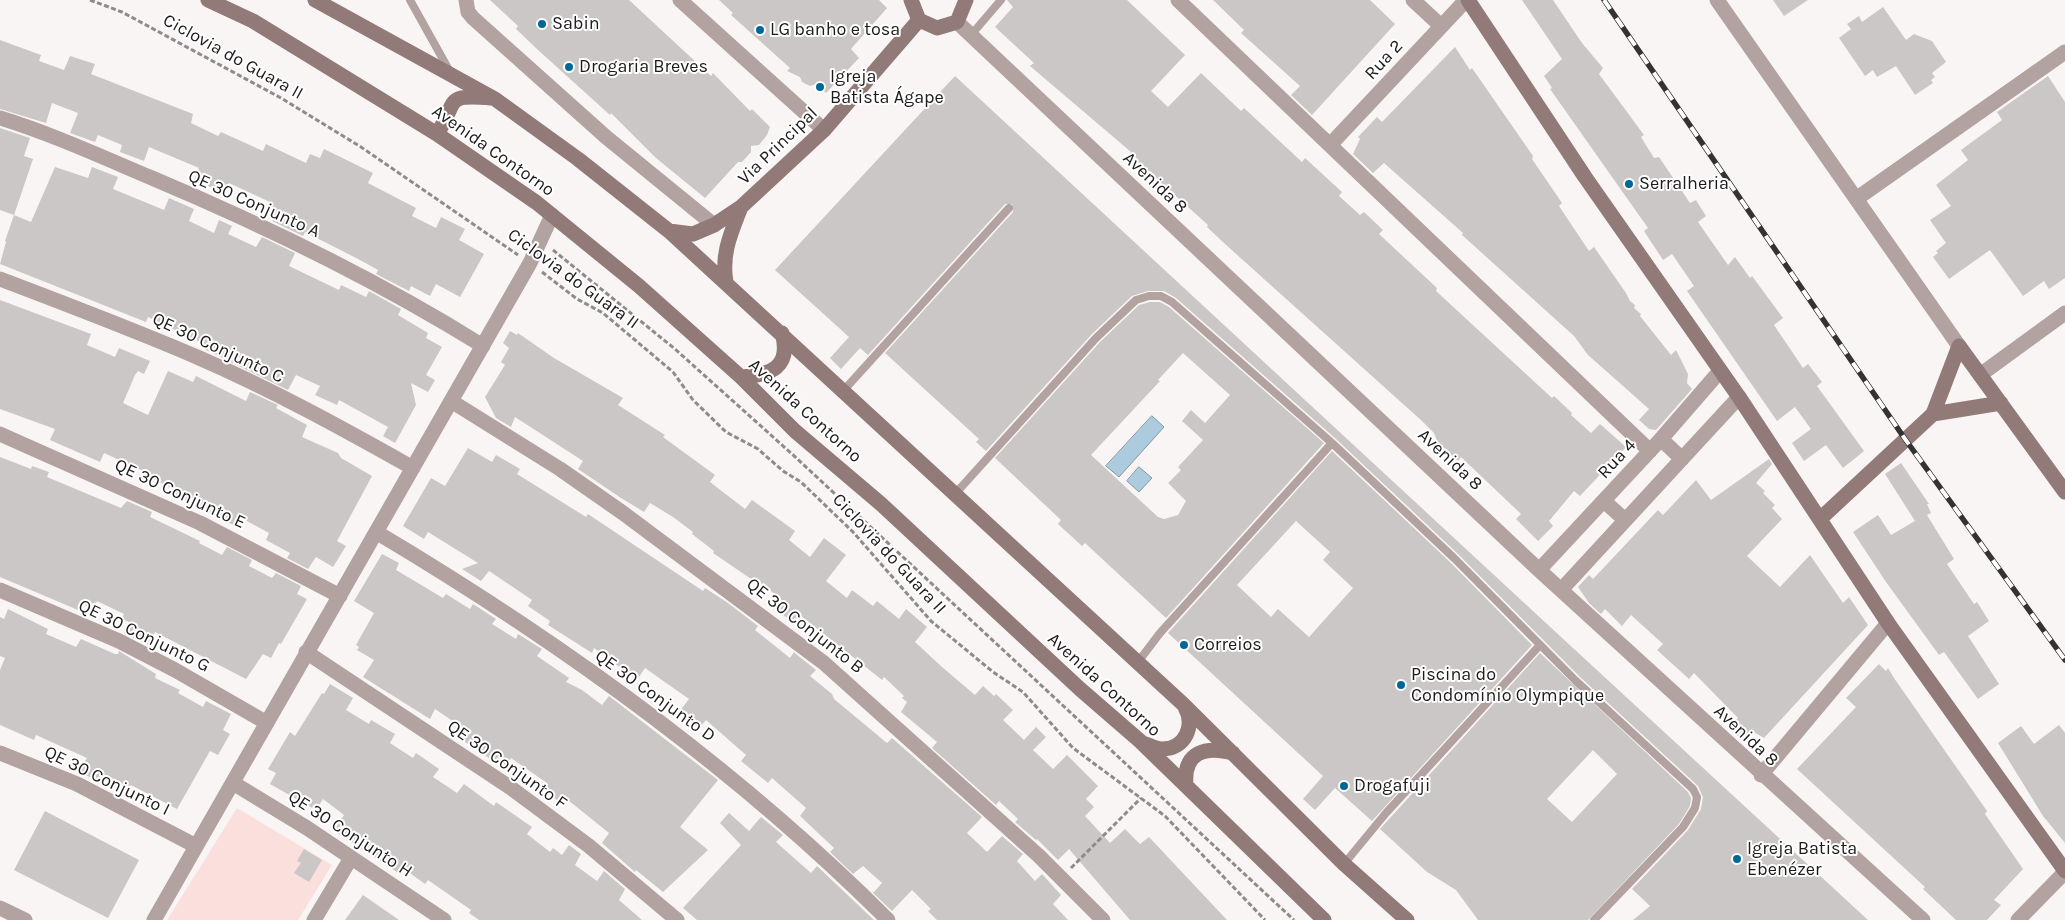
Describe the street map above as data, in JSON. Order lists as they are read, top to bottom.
{
  "streets": {
    "main road": ["Via Principal", "Avenida Contorno"],
    "street": [
      "Rua 2",
      "Avenida 8",
      "QE 30 Conjunto A",
      "QE 30 Conjunto C",
      "Rua 4",
      "QE 30 Conjunto E",
      "QE 30 Conjunto B",
      "QE 30 Conjunto G",
      "QE 30 Conjunto D",
      "QE 30 Conjunto F",
      "QE 30 Conjunto I",
      "QE 30 Conjunto H"
    ],
    "path": ["Ciclovia do Guara II"]
  },
  "crossings": [
    ["Avenida 8", "Rua 4"]
  ],
  "places": [
    "Sabin",
    "LG banho e tosa",
    "Drogaria Breves",
    "Igreja Batista Ágape",
    "Serralheria",
    "Correios",
    "Piscina do Condomínio Olympique",
    "Drogafuji",
    "Igreja Batista Ebenézer"
  ]
}
